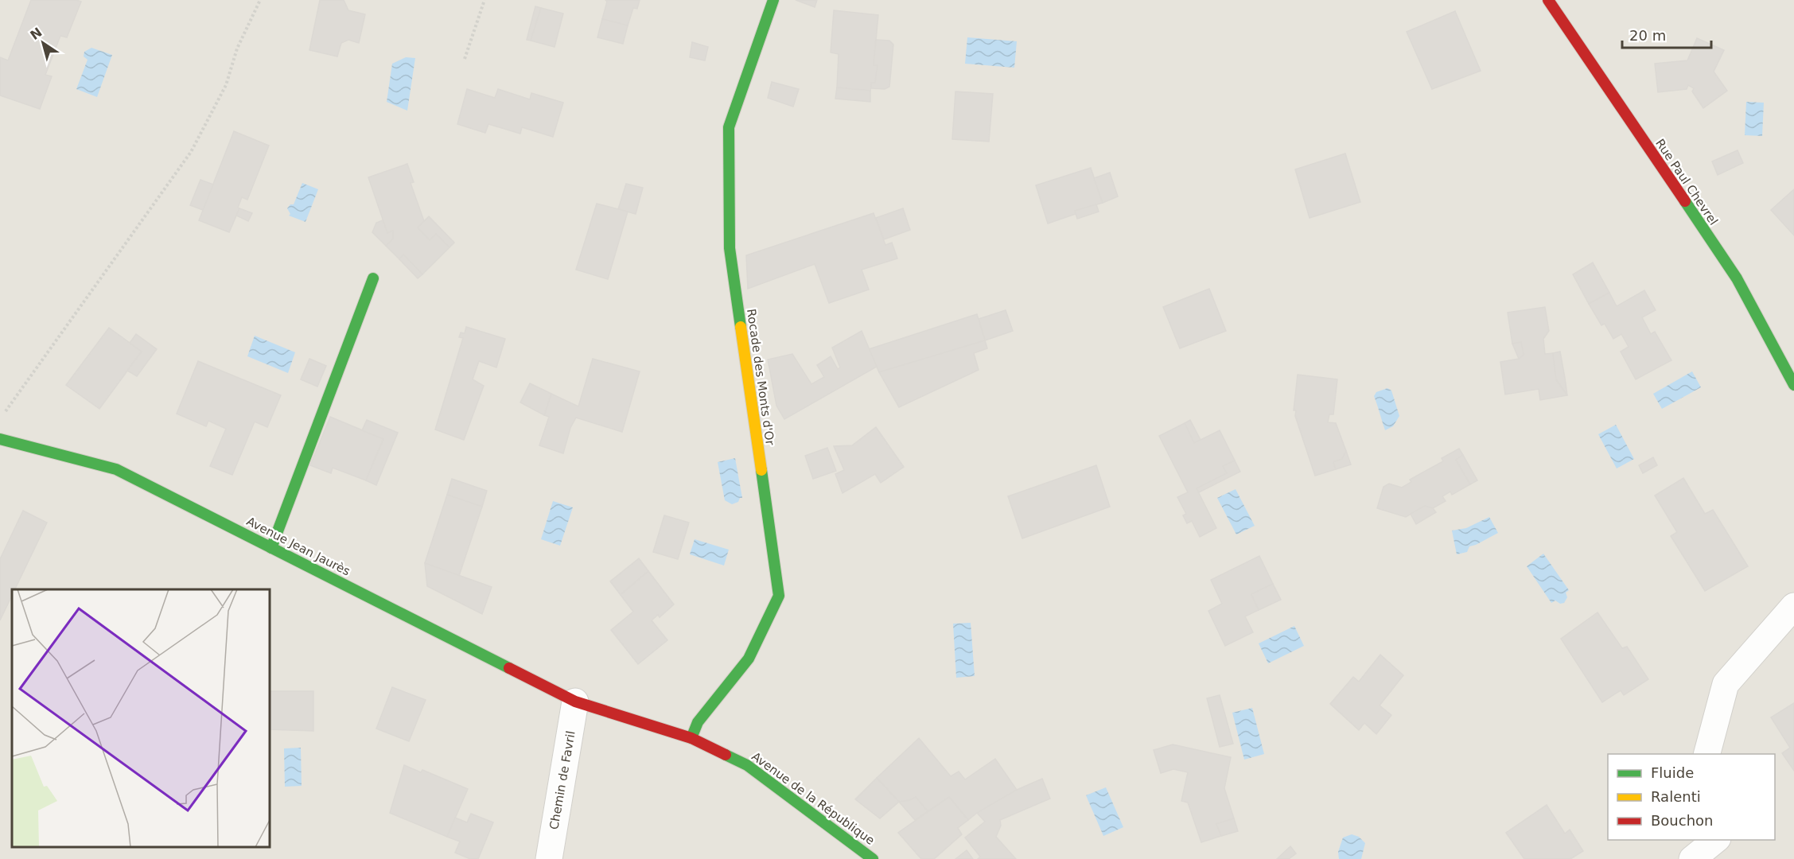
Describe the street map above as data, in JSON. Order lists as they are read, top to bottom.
{
  "streets": {
    "street": [
      "Rue Paul Chevrel",
      "Rocade des Monts d'Or",
      "Avenue Jean Jaurès",
      "Chemin de Favril",
      "Avenue de la République"
    ]
  },
  "crossings": [
    ["Rocade des Monts d'Or", "Avenue de la République"],
    ["Avenue Jean Jaurès", "Chemin de Favril"],
    ["Avenue Jean Jaurès", "Avenue de la République"],
    ["Chemin de Favril", "Avenue de la République"]
  ],
  "legend": ["Fluide", "Ralenti", "Bouchon"],
  "scale_bar": "20 m",
  "north": "top left"
}
